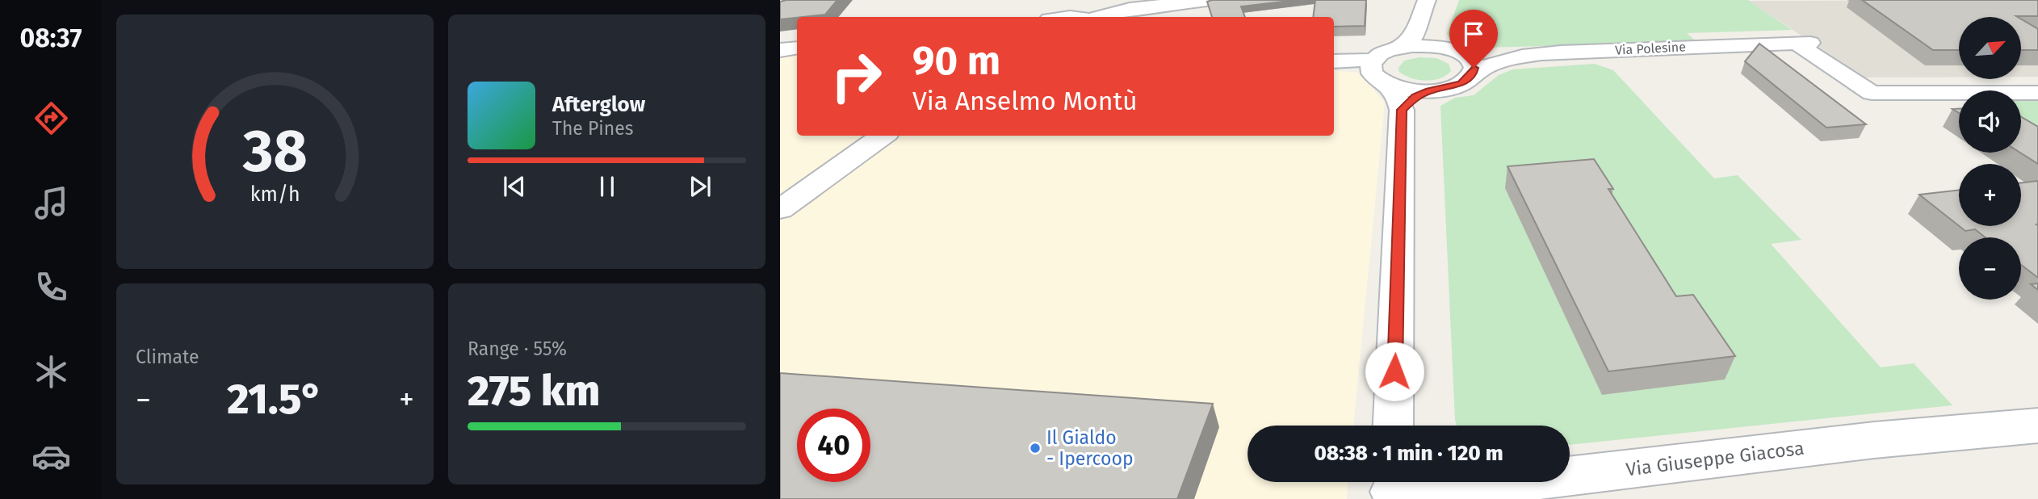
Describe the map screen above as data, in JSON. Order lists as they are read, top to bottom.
{
  "streets": {
    "street": ["Via Polesine", "Via Giuseppe Giacosa"]
  },
  "places": ["Il Gialdo - Ipercoop"],
  "north": "top right",
  "page": {
    "tabs": "08:37",
    "map_buttons": ["+", "−"],
    "turn": ["90 m", "Via Anselmo Montù"],
    "song": ["Afterglow", "The Pines"],
    "tile": [
      "Climate",
      ["Range · 55%", "275 km"]
    ],
    "heat": ["−", "21.5°", "+"],
    "limit": "40",
    "trip": "08:38 · 1 min · 120 m",
    "gauge": ["38", "km/h"]
  }
}
